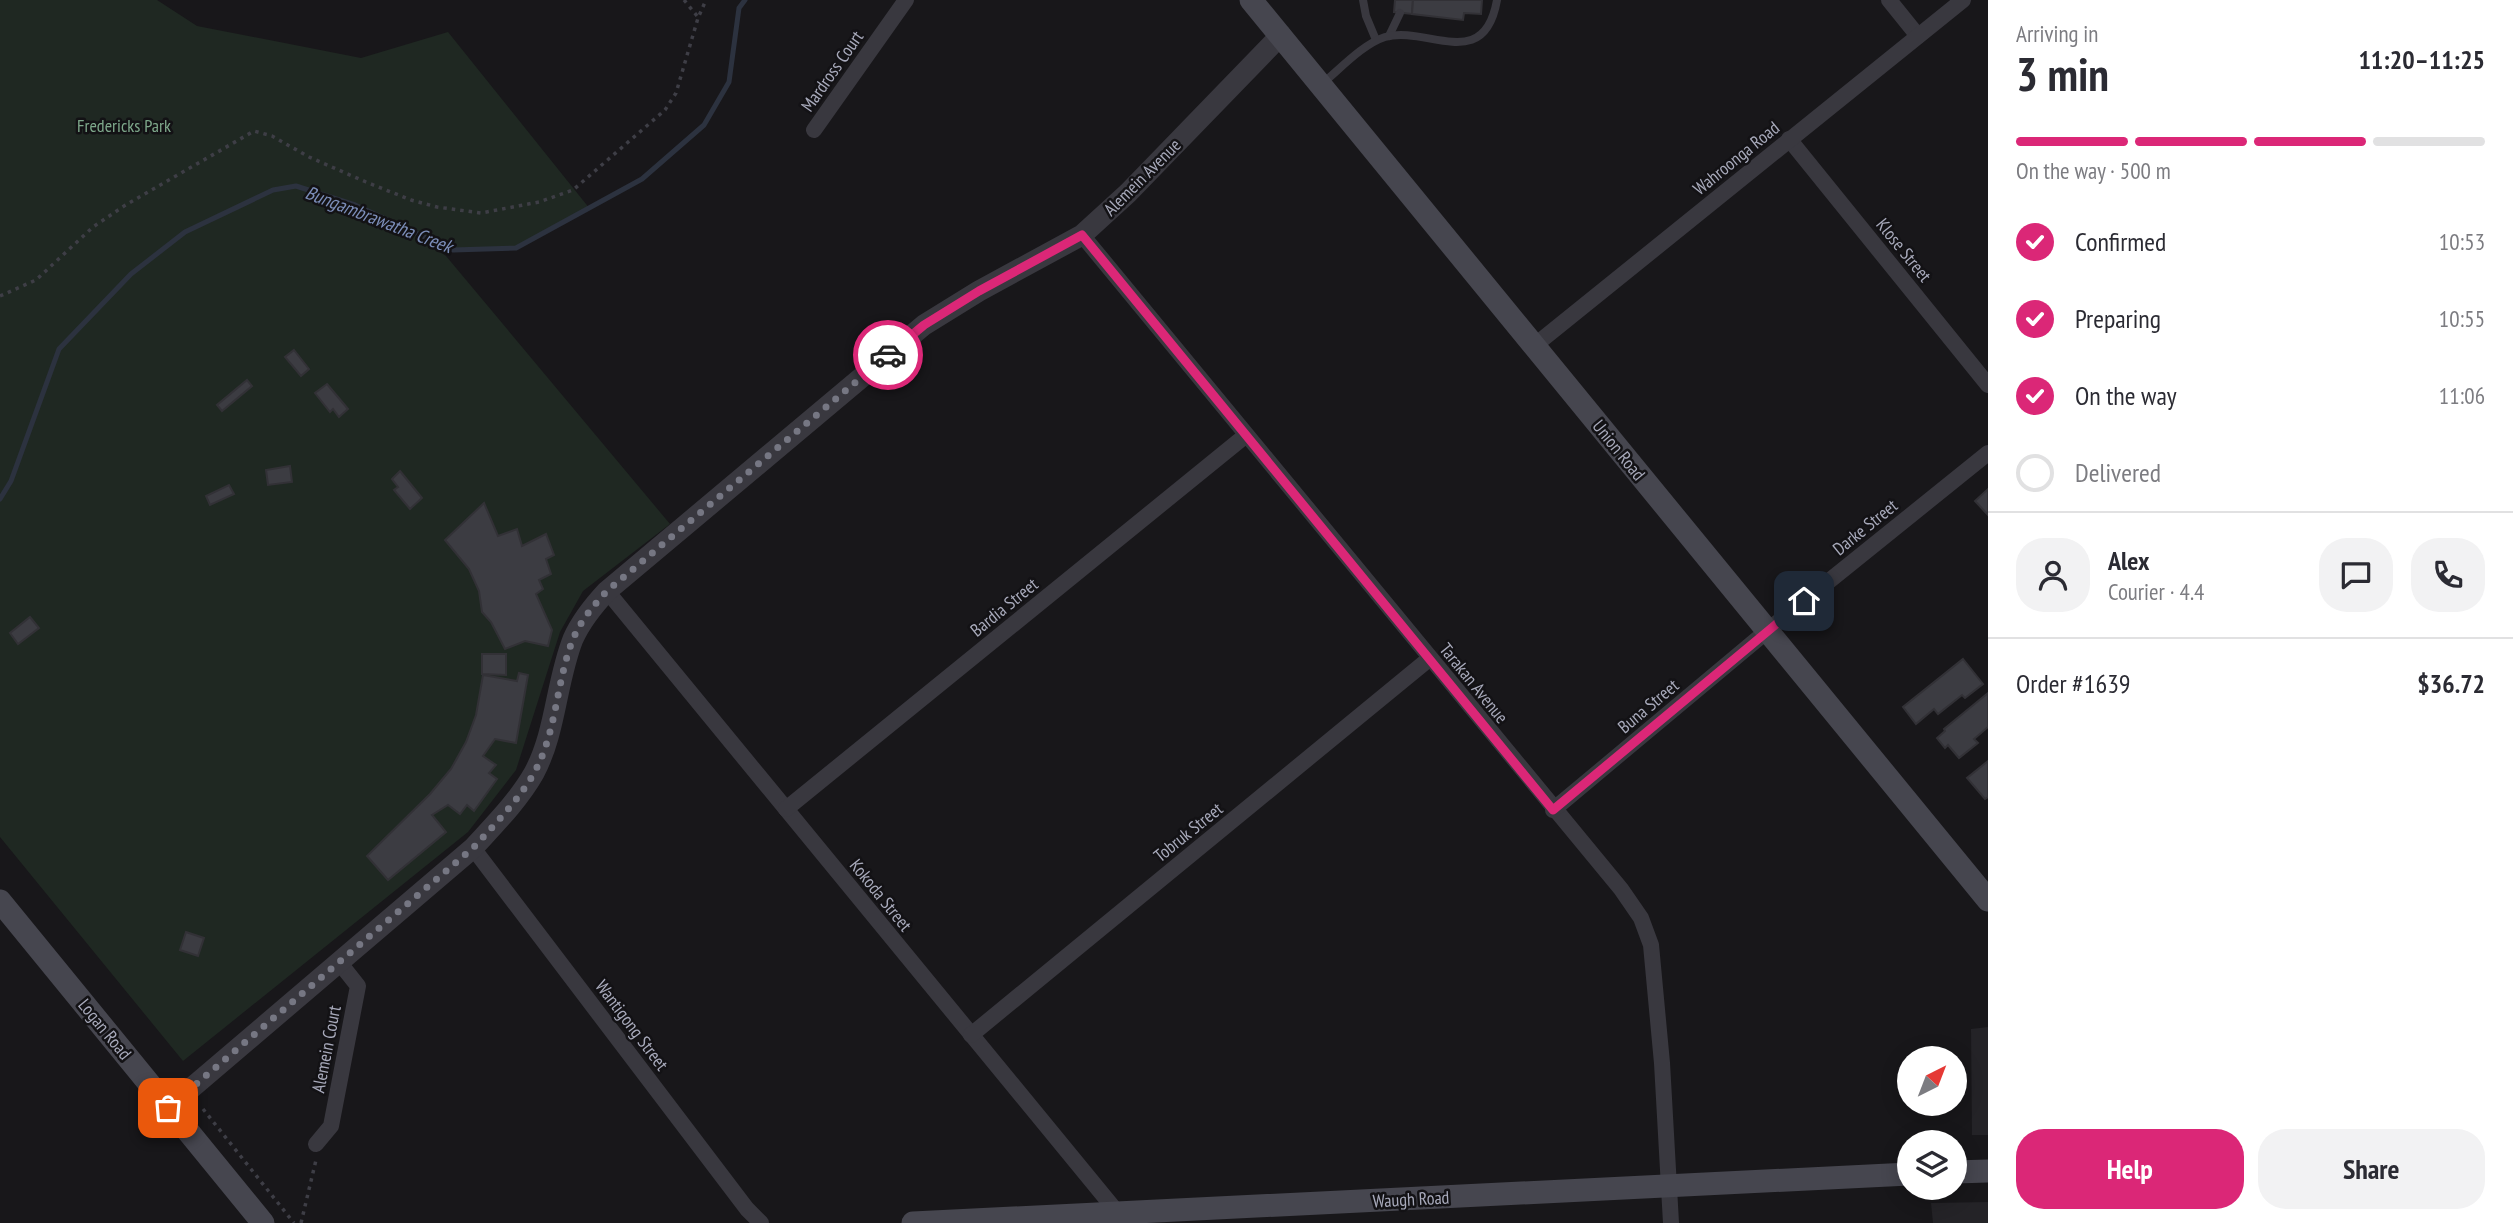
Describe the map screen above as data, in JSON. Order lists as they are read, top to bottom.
{
  "streets": {
    "main road": ["Union Road", "Logan Road", "Waugh Road"],
    "street": [
      "Mardross Court",
      "Wahroonga Road",
      "Alemein Avenue",
      "Klose Street",
      "Darke Street",
      "Bardia Street",
      "Tarakan Avenue",
      "Buna Street",
      "Tobruk Street",
      "Kokoda Street",
      "Wantigong Street",
      "Alemein Court"
    ]
  },
  "crossings": [
    ["Wahroonga Road", "Klose Street"],
    ["Wahroonga Road", "Union Road"],
    ["Alemein Avenue", "Union Road"],
    ["Alemein Avenue", "Tarakan Avenue"],
    ["Alemein Avenue", "Kokoda Street"],
    ["Alemein Avenue", "Wantigong Street"],
    ["Alemein Avenue", "Logan Road"],
    ["Alemein Avenue", "Alemein Court"],
    ["Union Road", "Darke Street"],
    ["Union Road", "Buna Street"],
    ["Darke Street", "Buna Street"],
    ["Bardia Street", "Tarakan Avenue"],
    ["Bardia Street", "Kokoda Street"],
    ["Tarakan Avenue", "Buna Street"],
    ["Tarakan Avenue", "Tobruk Street"],
    ["Tarakan Avenue", "Waugh Road"],
    ["Tobruk Street", "Kokoda Street"],
    ["Kokoda Street", "Waugh Road"]
  ],
  "water": ["Bungambrawatha Creek"],
  "parks": ["Fredericks Park"],
  "north": "top right",
  "page": {
    "heading": ["3 min", "Arriving in", "11:20–11:25"],
    "panel": [
      "Alex",
      "Courier · 4.4",
      "Order #1639",
      "$36.72"
    ],
    "bar": "On the way · 500 m",
    "list": [
      ["Confirmed", "10:53"],
      ["Preparing", "10:55"],
      ["On the way", "11:06"],
      "Delivered"
    ],
    "buttons": ["Help", "Share"]
  }
}
